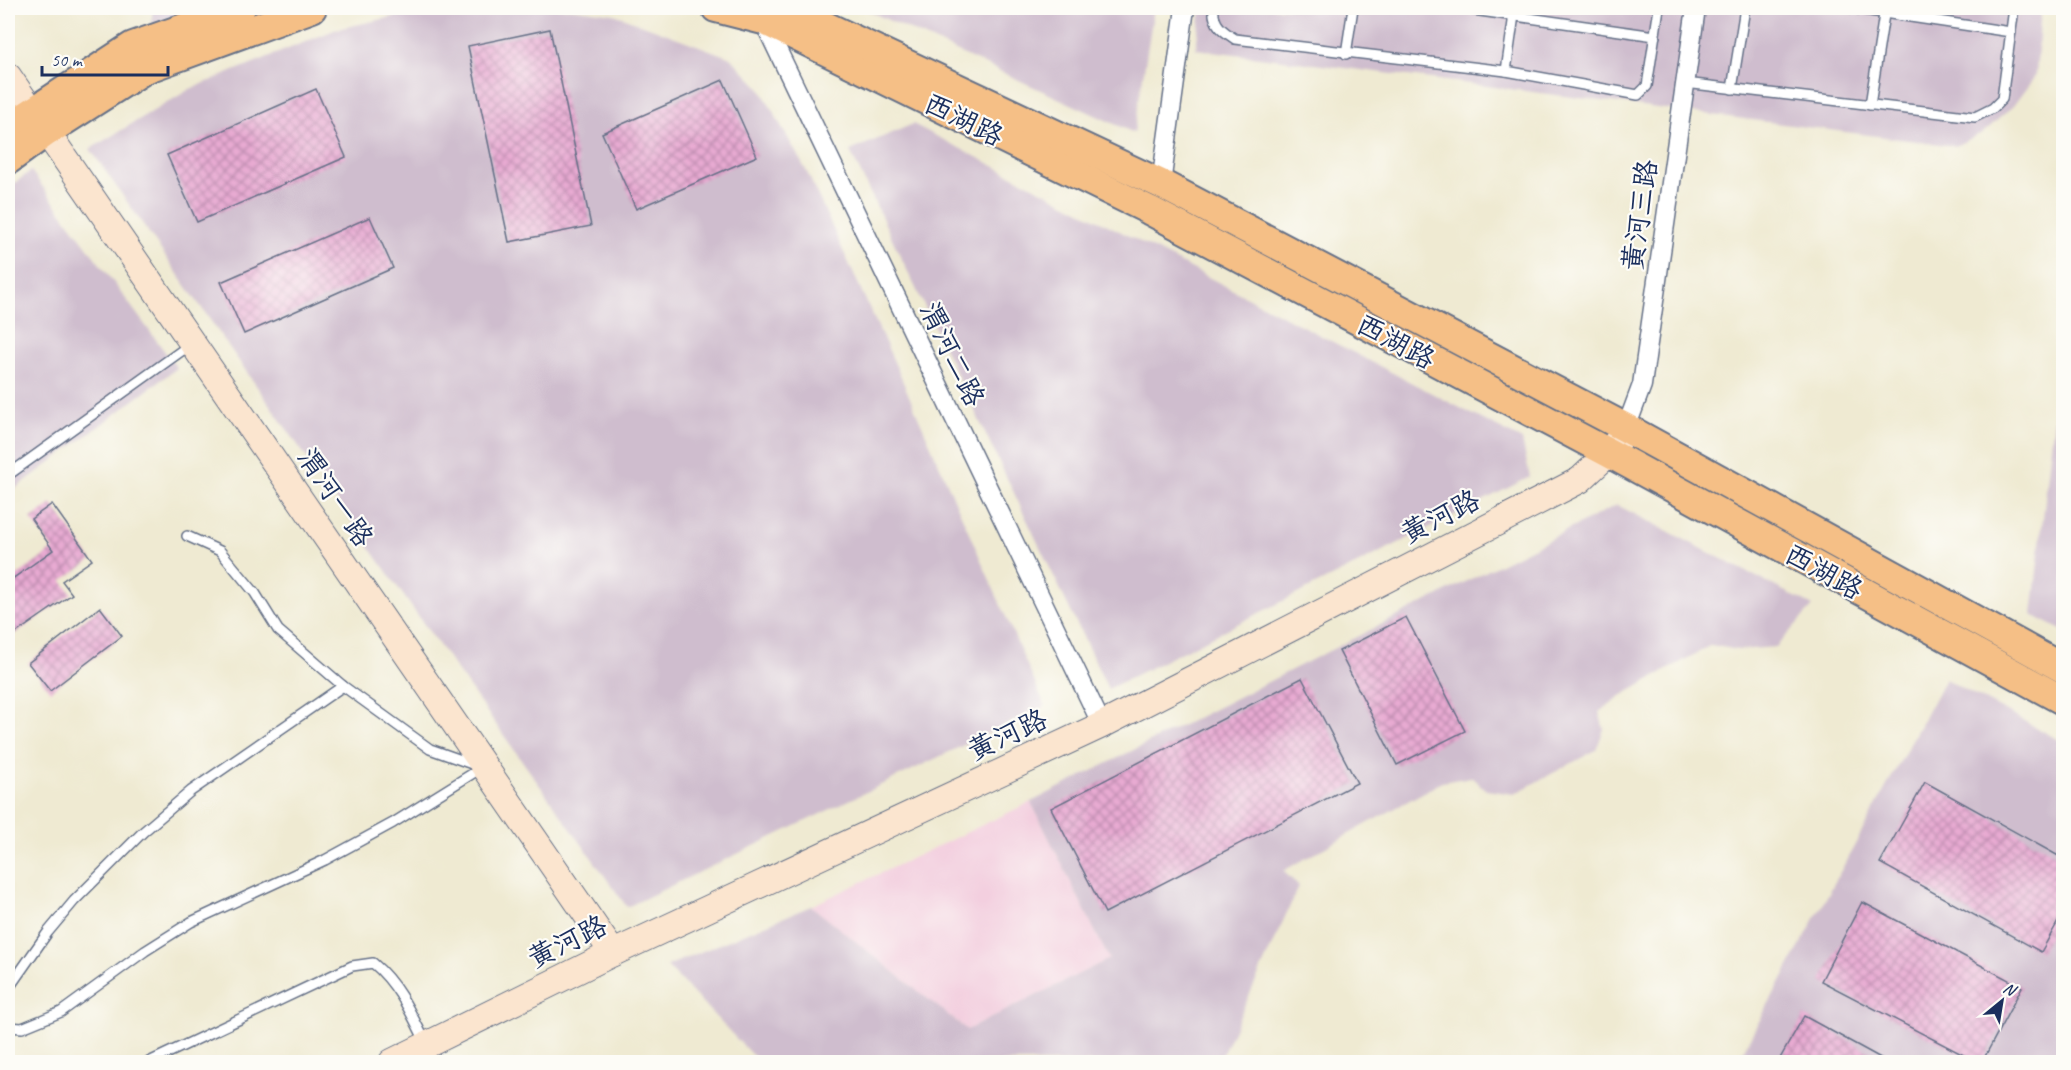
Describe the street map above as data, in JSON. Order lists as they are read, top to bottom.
{
  "streets": {
    "main road": ["西湖路", "渭河一路", "黄河路"],
    "street": ["黄河三路", "渭河二路"]
  },
  "crossings": [
    ["西湖路", "黄河三路"],
    ["西湖路", "渭河二路"],
    ["西湖路", "黄河路"],
    ["黄河三路", "黄河路"],
    ["渭河二路", "黄河路"],
    ["渭河一路", "黄河路"]
  ],
  "scale_bar": "50 m",
  "north": "top right"
}
